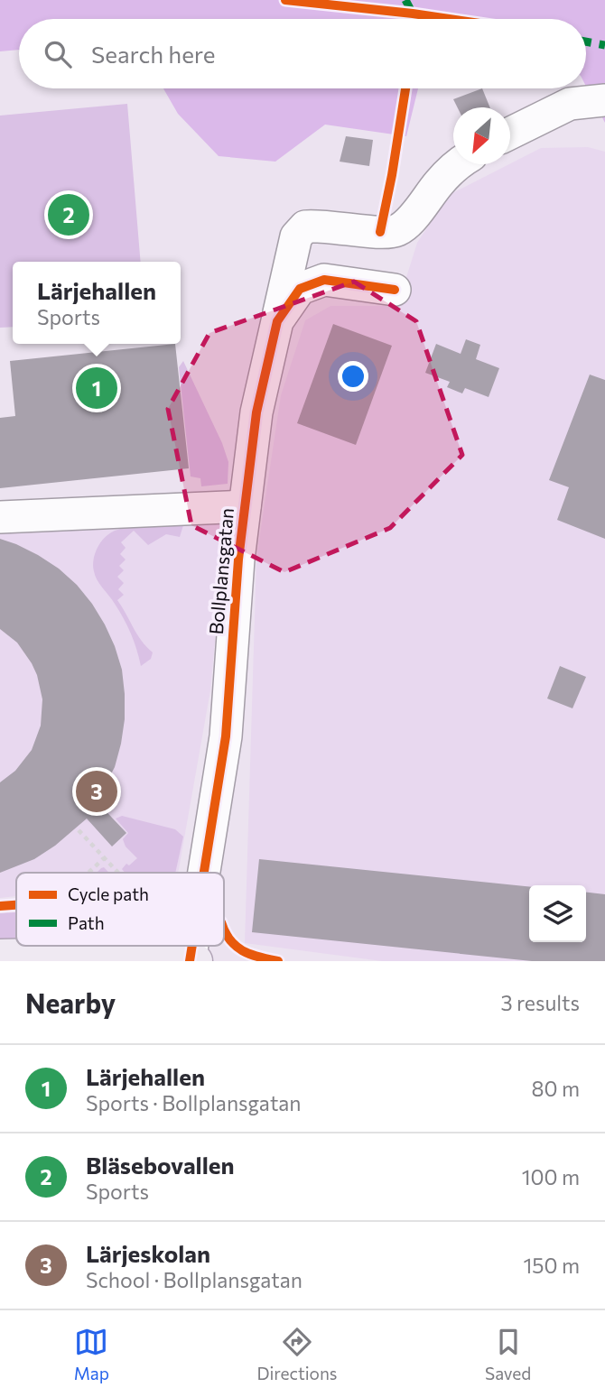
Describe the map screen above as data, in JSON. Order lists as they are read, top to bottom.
{
  "streets": {
    "street": ["Bollplansgatan"]
  },
  "legend": ["Cycle path", "Path"],
  "north": "bottom left",
  "page": {
    "search": "Search here",
    "pins": ["2", "1", "3"],
    "popup": ["Lärjehallen", "Sports"],
    "heading": ["Nearby", "3 results"],
    "list": [
      {
        "mark": "1",
        "name": "Lärjehallen",
        "note": "Sports · Bollplansgatan",
        "value": "80 m"
      },
      {
        "mark": "2",
        "name": "Bläsebovallen",
        "note": "Sports",
        "value": "100 m"
      },
      {
        "mark": "3",
        "name": "Lärjeskolan",
        "note": "School · Bollplansgatan",
        "value": "150 m"
      }
    ],
    "nav": ["Map", "Directions", "Saved"]
  }
}
